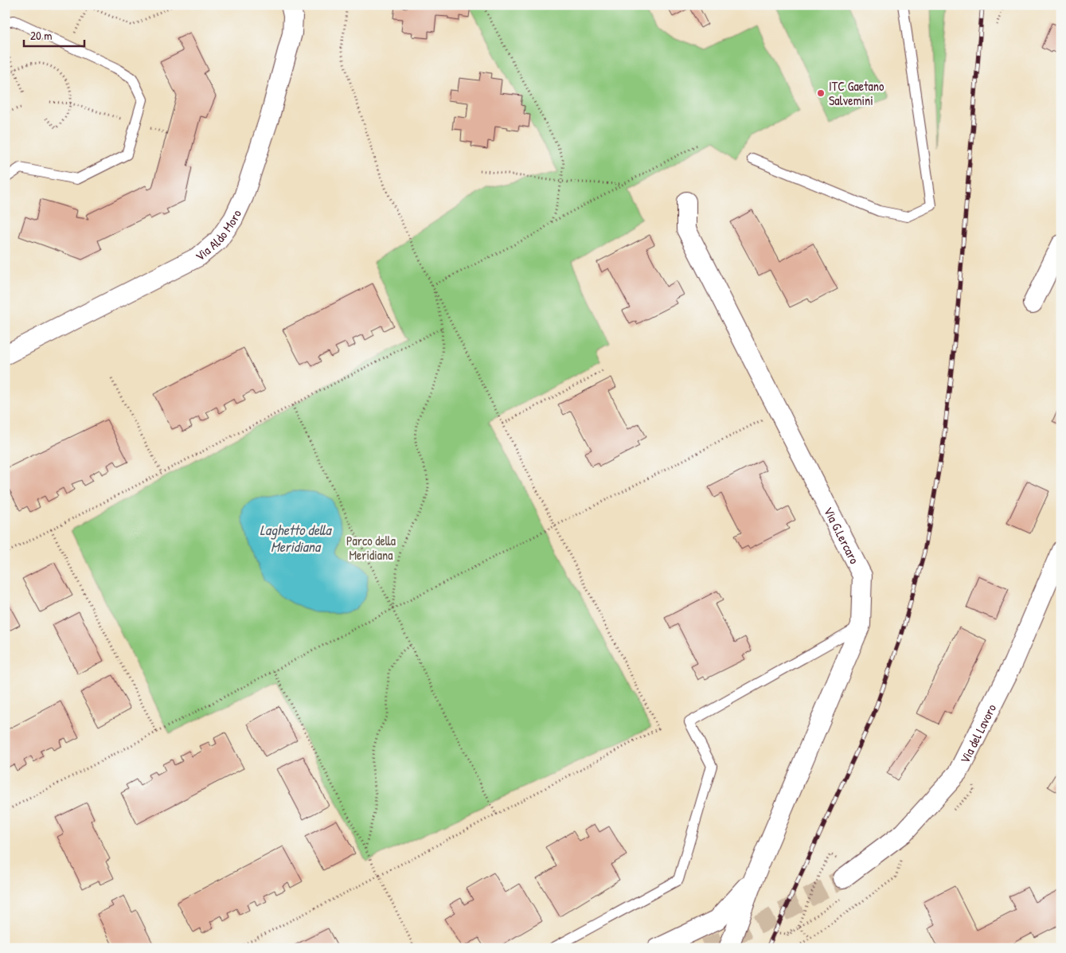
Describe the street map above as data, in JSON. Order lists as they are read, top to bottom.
{
  "streets": {
    "street": ["Via Aldo Moro", "Via G.Lercaro", "Via del Lavoro"]
  },
  "water": ["Laghetto della Meridiana"],
  "parks": ["Parco della Meridiana"],
  "places": ["ITC Gaetano Salvemini"],
  "scale_bar": "20 m"
}
